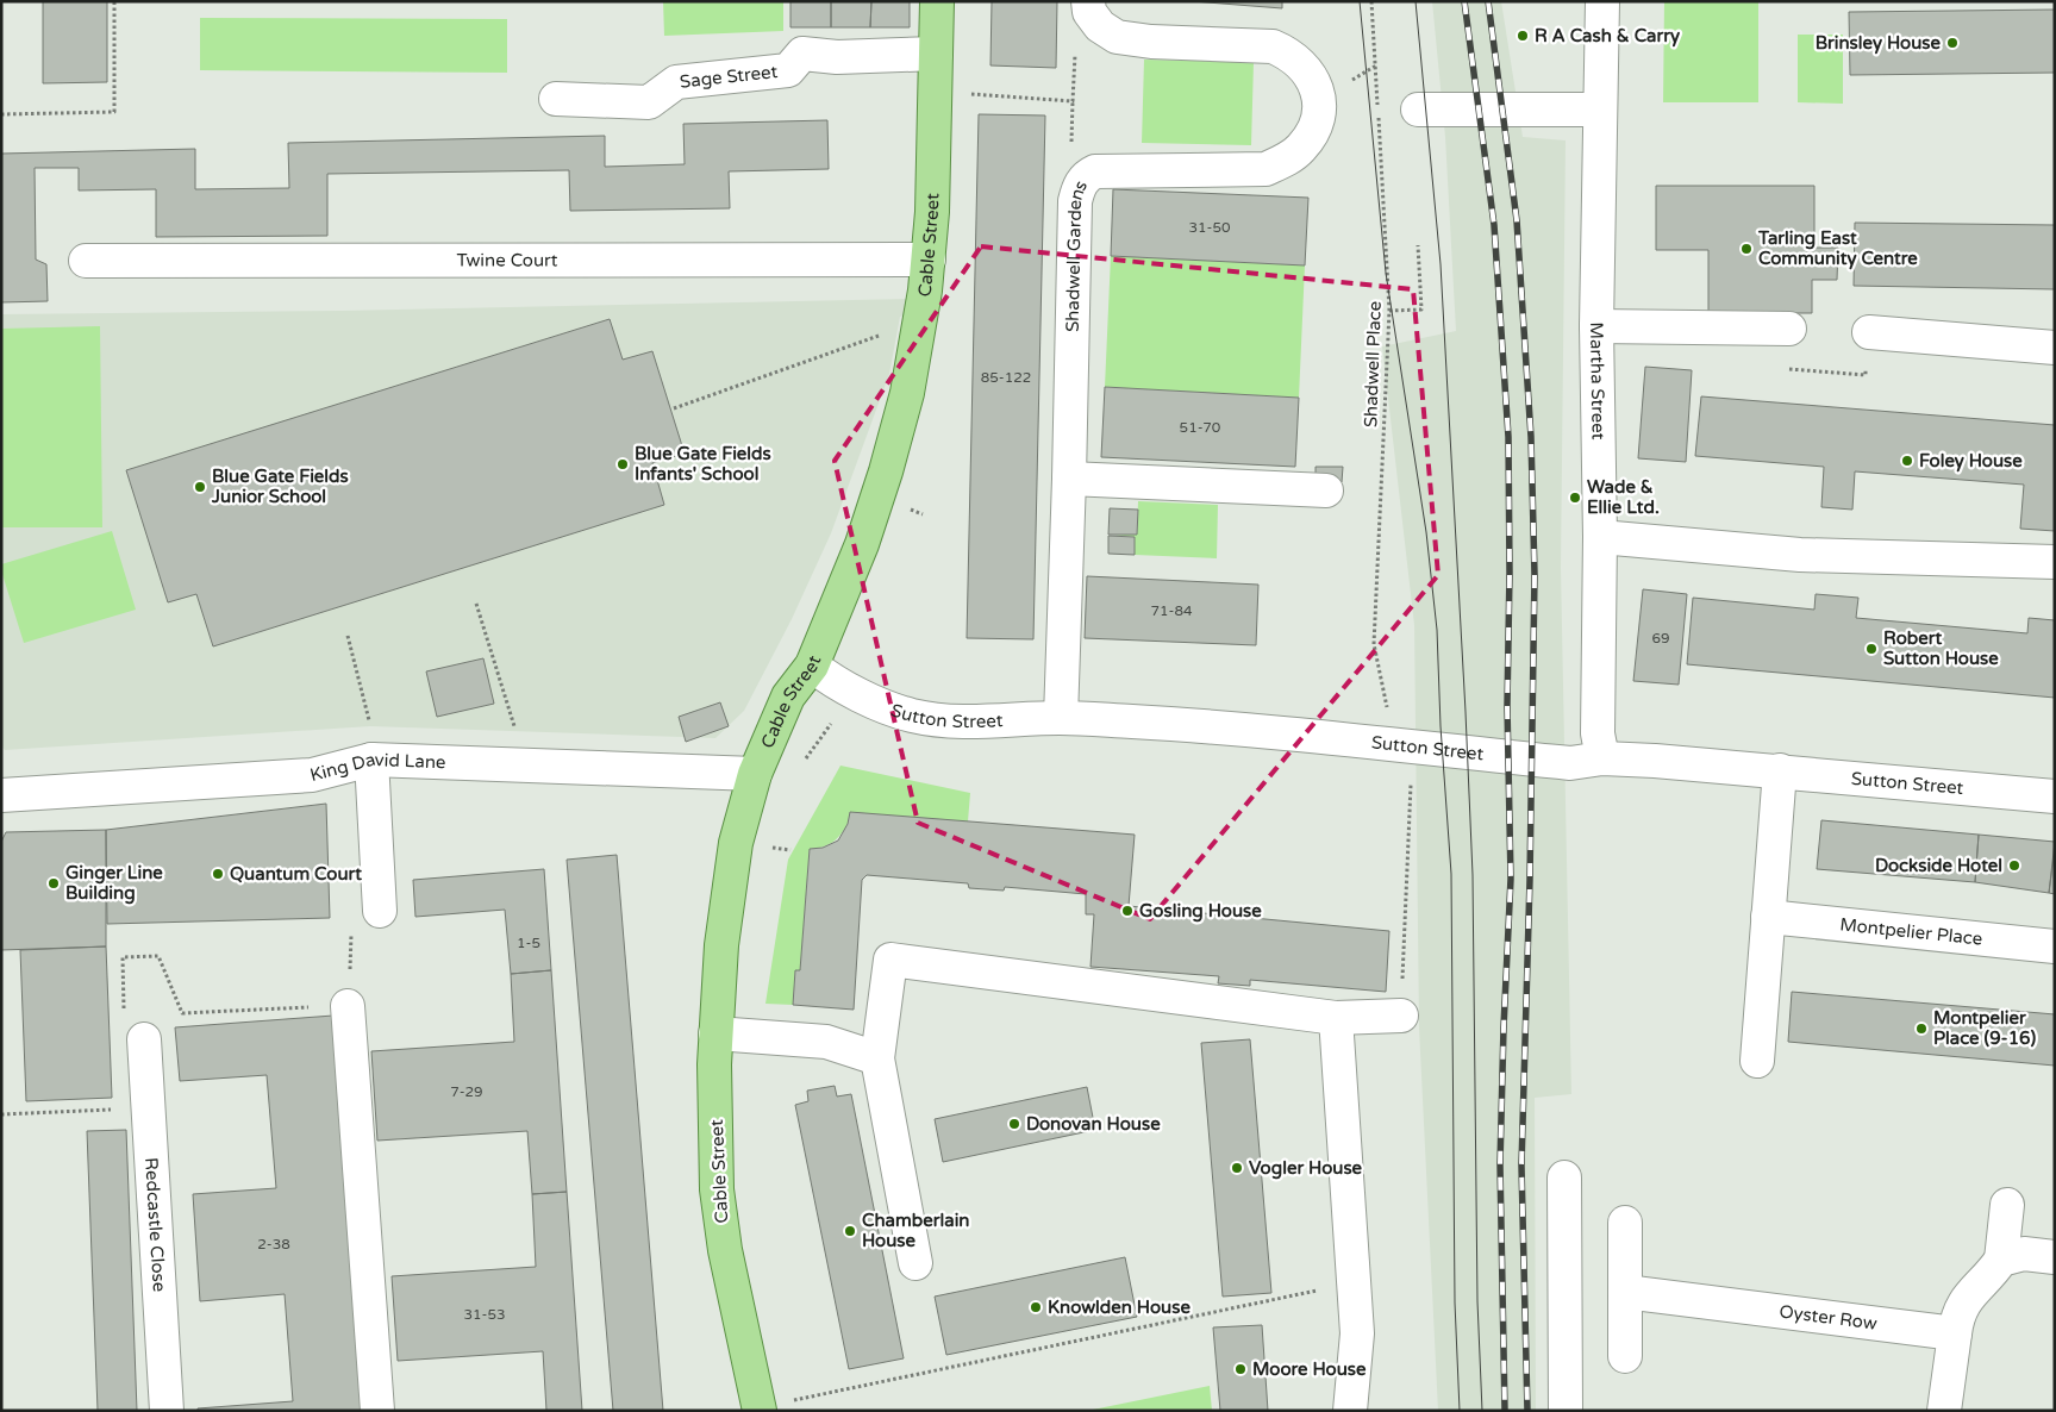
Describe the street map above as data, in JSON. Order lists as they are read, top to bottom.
{
  "streets": {
    "main road": ["Cable Street"],
    "street": [
      "Sage Street",
      "Shadwell Gardens",
      "Twine Court",
      "Martha Street",
      "Sutton Street",
      "King David Lane",
      "Montpelier Place",
      "Redcastle Close",
      "Oyster Row"
    ],
    "path": ["Shadwell Place"]
  },
  "crossings": [
    ["Sage Street", "Cable Street"],
    ["Cable Street", "Twine Court"],
    ["Cable Street", "Sutton Street"],
    ["Cable Street", "King David Lane"],
    ["Shadwell Gardens", "Sutton Street"],
    ["Martha Street", "Sutton Street"]
  ],
  "places": [
    "R A Cash & Carry",
    "Brinsley House",
    "Tarling East Community Centre",
    "Foley House",
    "Blue Gate Fields Infants' School",
    "Blue Gate Fields Junior School",
    "Wade & Ellie Ltd.",
    "Robert Sutton House",
    "Dockside Hotel",
    "Quantum Court",
    "Ginger Line Building",
    "Gosling House",
    "Montpelier Place (9-16)",
    "Donovan House",
    "Vogler House",
    "Chamberlain House",
    "Knowlden House",
    "Moore House"
  ],
  "house_numbers": [
    "31-50",
    "85-122",
    "51-70",
    "71-84",
    "69",
    "1-5",
    "7-29",
    "2-38",
    "31-53"
  ]
}
